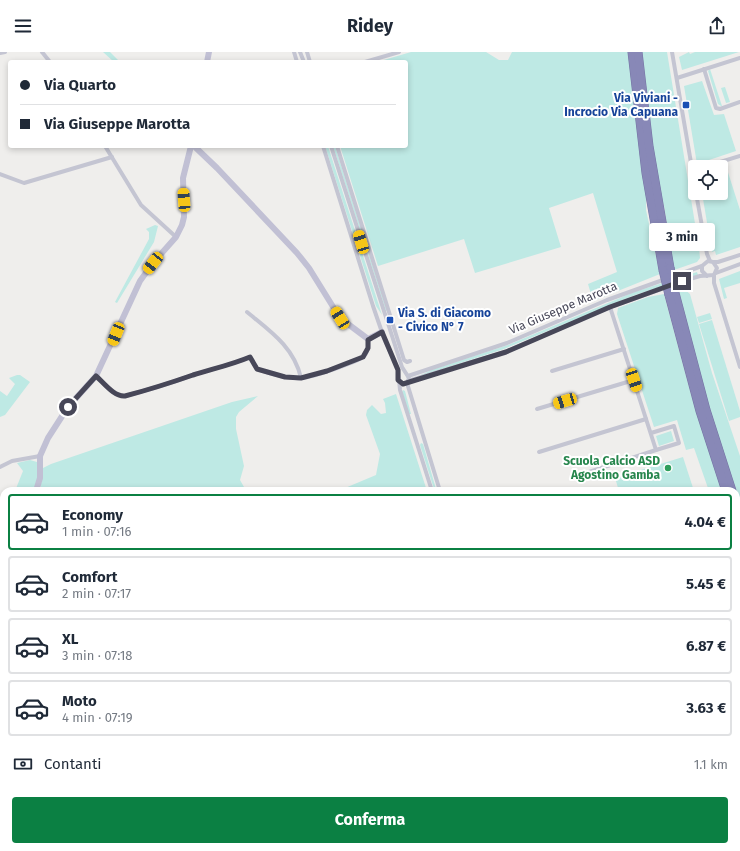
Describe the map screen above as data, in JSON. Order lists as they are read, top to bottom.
{
  "streets": {
    "street": ["Via Giuseppe Marotta"]
  },
  "places": {
    "transit": ["Via Viviani - Incrocio Via Capuana", "Via S. di Giacomo - Civico N° 7"],
    "other": ["Scuola Calcio ASD Agostino Gamba"]
  },
  "page": {
    "header": "Ridey",
    "banner": ["Via Quarto", "Via Giuseppe Marotta"],
    "bubble": "3 min",
    "list": [
      {
        "name": "Economy",
        "note": "1 min · 07:16",
        "value": "4.04 €"
      },
      {
        "name": "Comfort",
        "note": "2 min · 07:17",
        "value": "5.45 €"
      },
      {
        "name": "XL",
        "note": "3 min · 07:18",
        "value": "6.87 €"
      },
      {
        "name": "Moto",
        "note": "4 min · 07:19",
        "value": "3.63 €"
      }
    ],
    "pay": ["Contanti", "1.1 km"],
    "buttons": "Conferma"
  }
}
